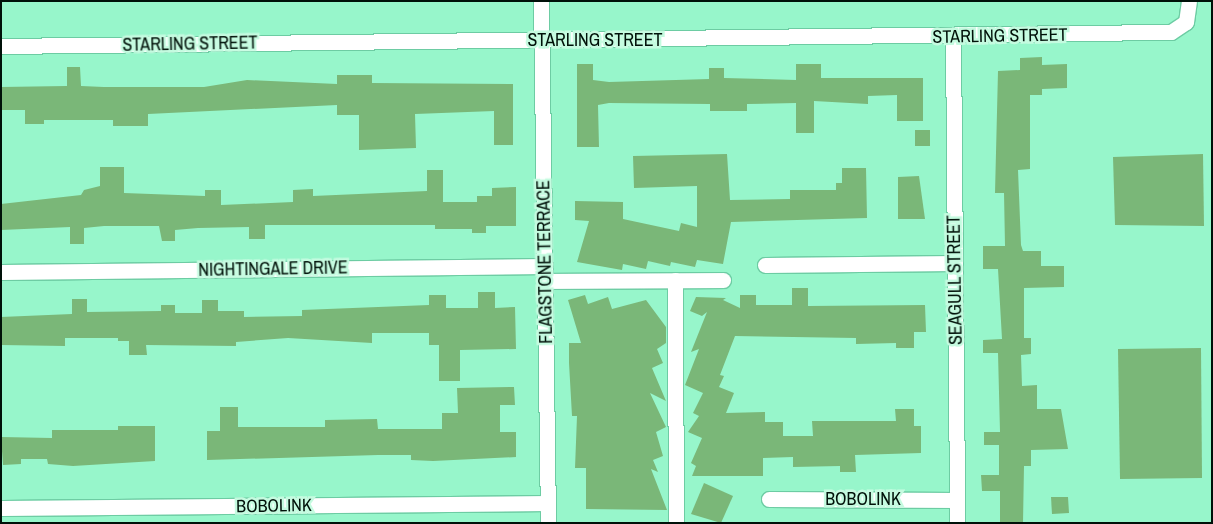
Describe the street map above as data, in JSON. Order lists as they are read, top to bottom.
{
  "streets": {
    "street": [
      "STARLING STREET",
      "FLAGSTONE TERRACE",
      "NIGHTINGALE DRIVE",
      "SEAGULL STREET",
      "BOBOLINK"
    ]
  },
  "crossings": [
    ["STARLING STREET", "FLAGSTONE TERRACE"],
    ["STARLING STREET", "SEAGULL STREET"],
    ["FLAGSTONE TERRACE", "NIGHTINGALE DRIVE"],
    ["FLAGSTONE TERRACE", "BOBOLINK"],
    ["SEAGULL STREET", "BOBOLINK"]
  ]
}
